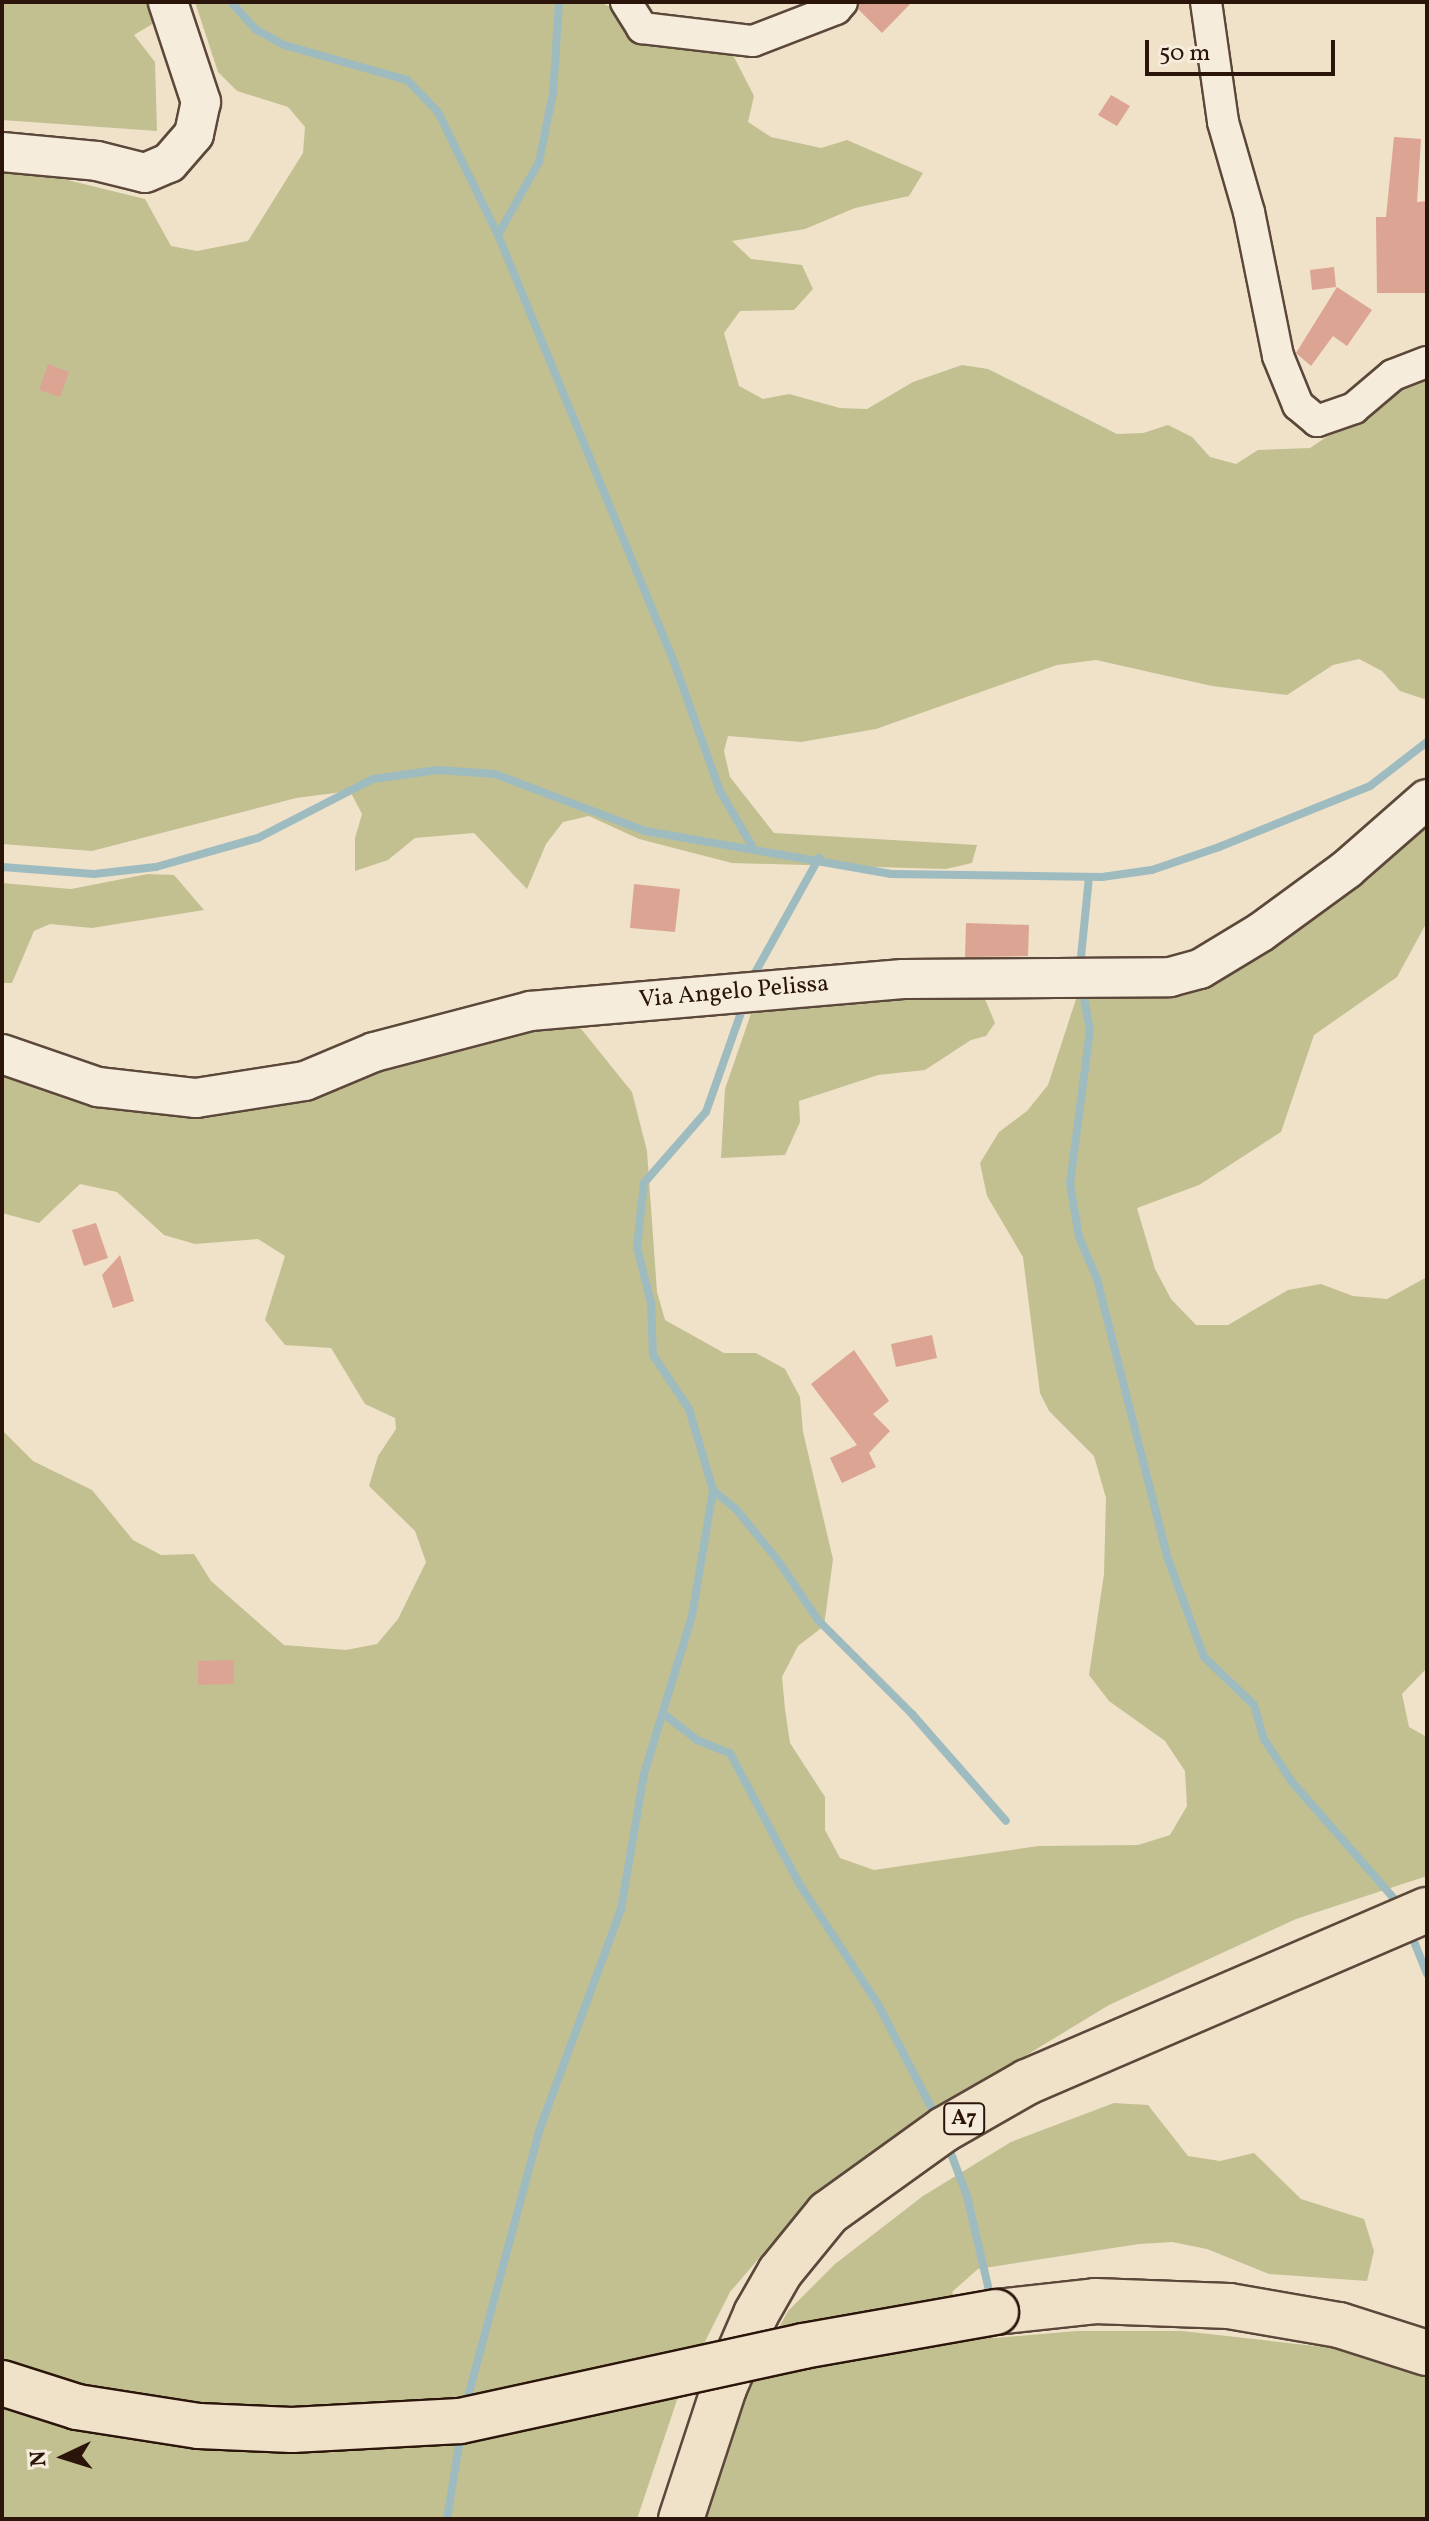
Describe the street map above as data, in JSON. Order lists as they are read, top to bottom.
{
  "streets": {
    "highway": ["A7"],
    "street": ["Via Angelo Pelissa"]
  },
  "scale_bar": "50 m",
  "north": "left"
}
